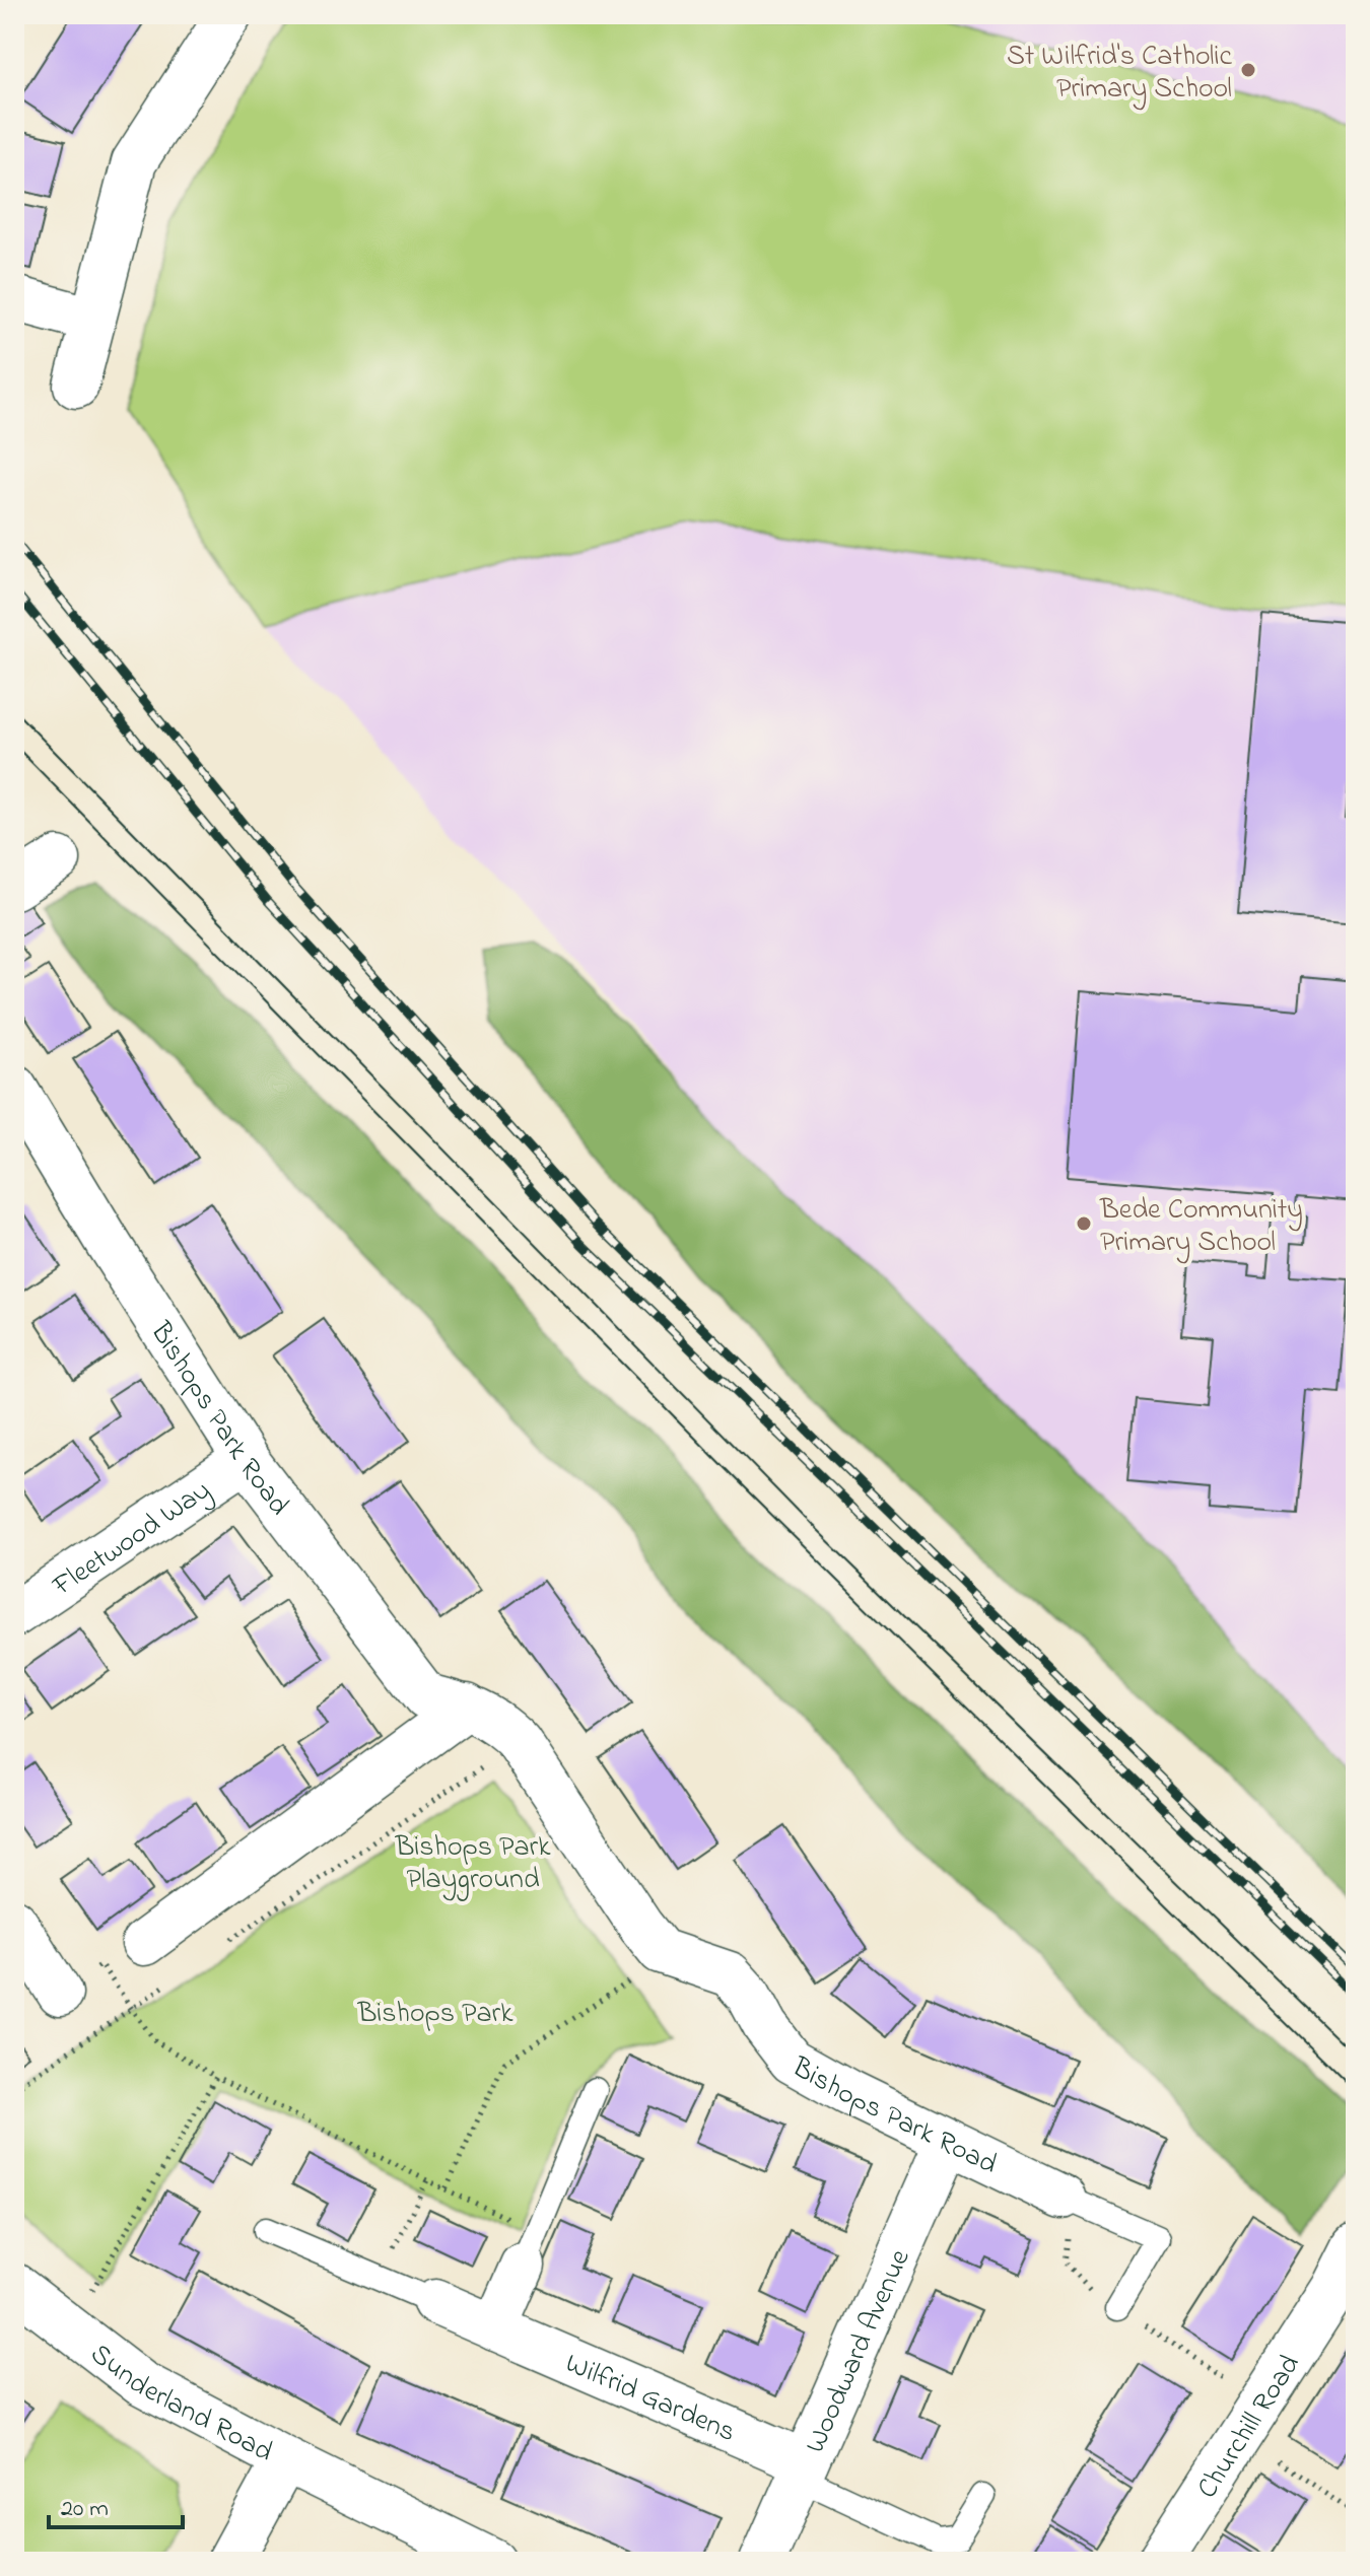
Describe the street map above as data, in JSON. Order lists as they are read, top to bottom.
{
  "streets": {
    "street": [
      "Bishops Park Road",
      "Fleetwood Way",
      "Woodward Avenue",
      "Wilfrid Gardens",
      "Sunderland Road",
      "Churchill Road"
    ]
  },
  "crossings": [
    ["Bishops Park Road", "Fleetwood Way"],
    ["Bishops Park Road", "Woodward Avenue"],
    ["Woodward Avenue", "Wilfrid Gardens"]
  ],
  "parks": ["Bishops Park Playground", "Bishops Park"],
  "places": ["St Wilfrid's Catholic Primary School", "Bede Community Primary School"],
  "scale_bar": "20 m"
}
